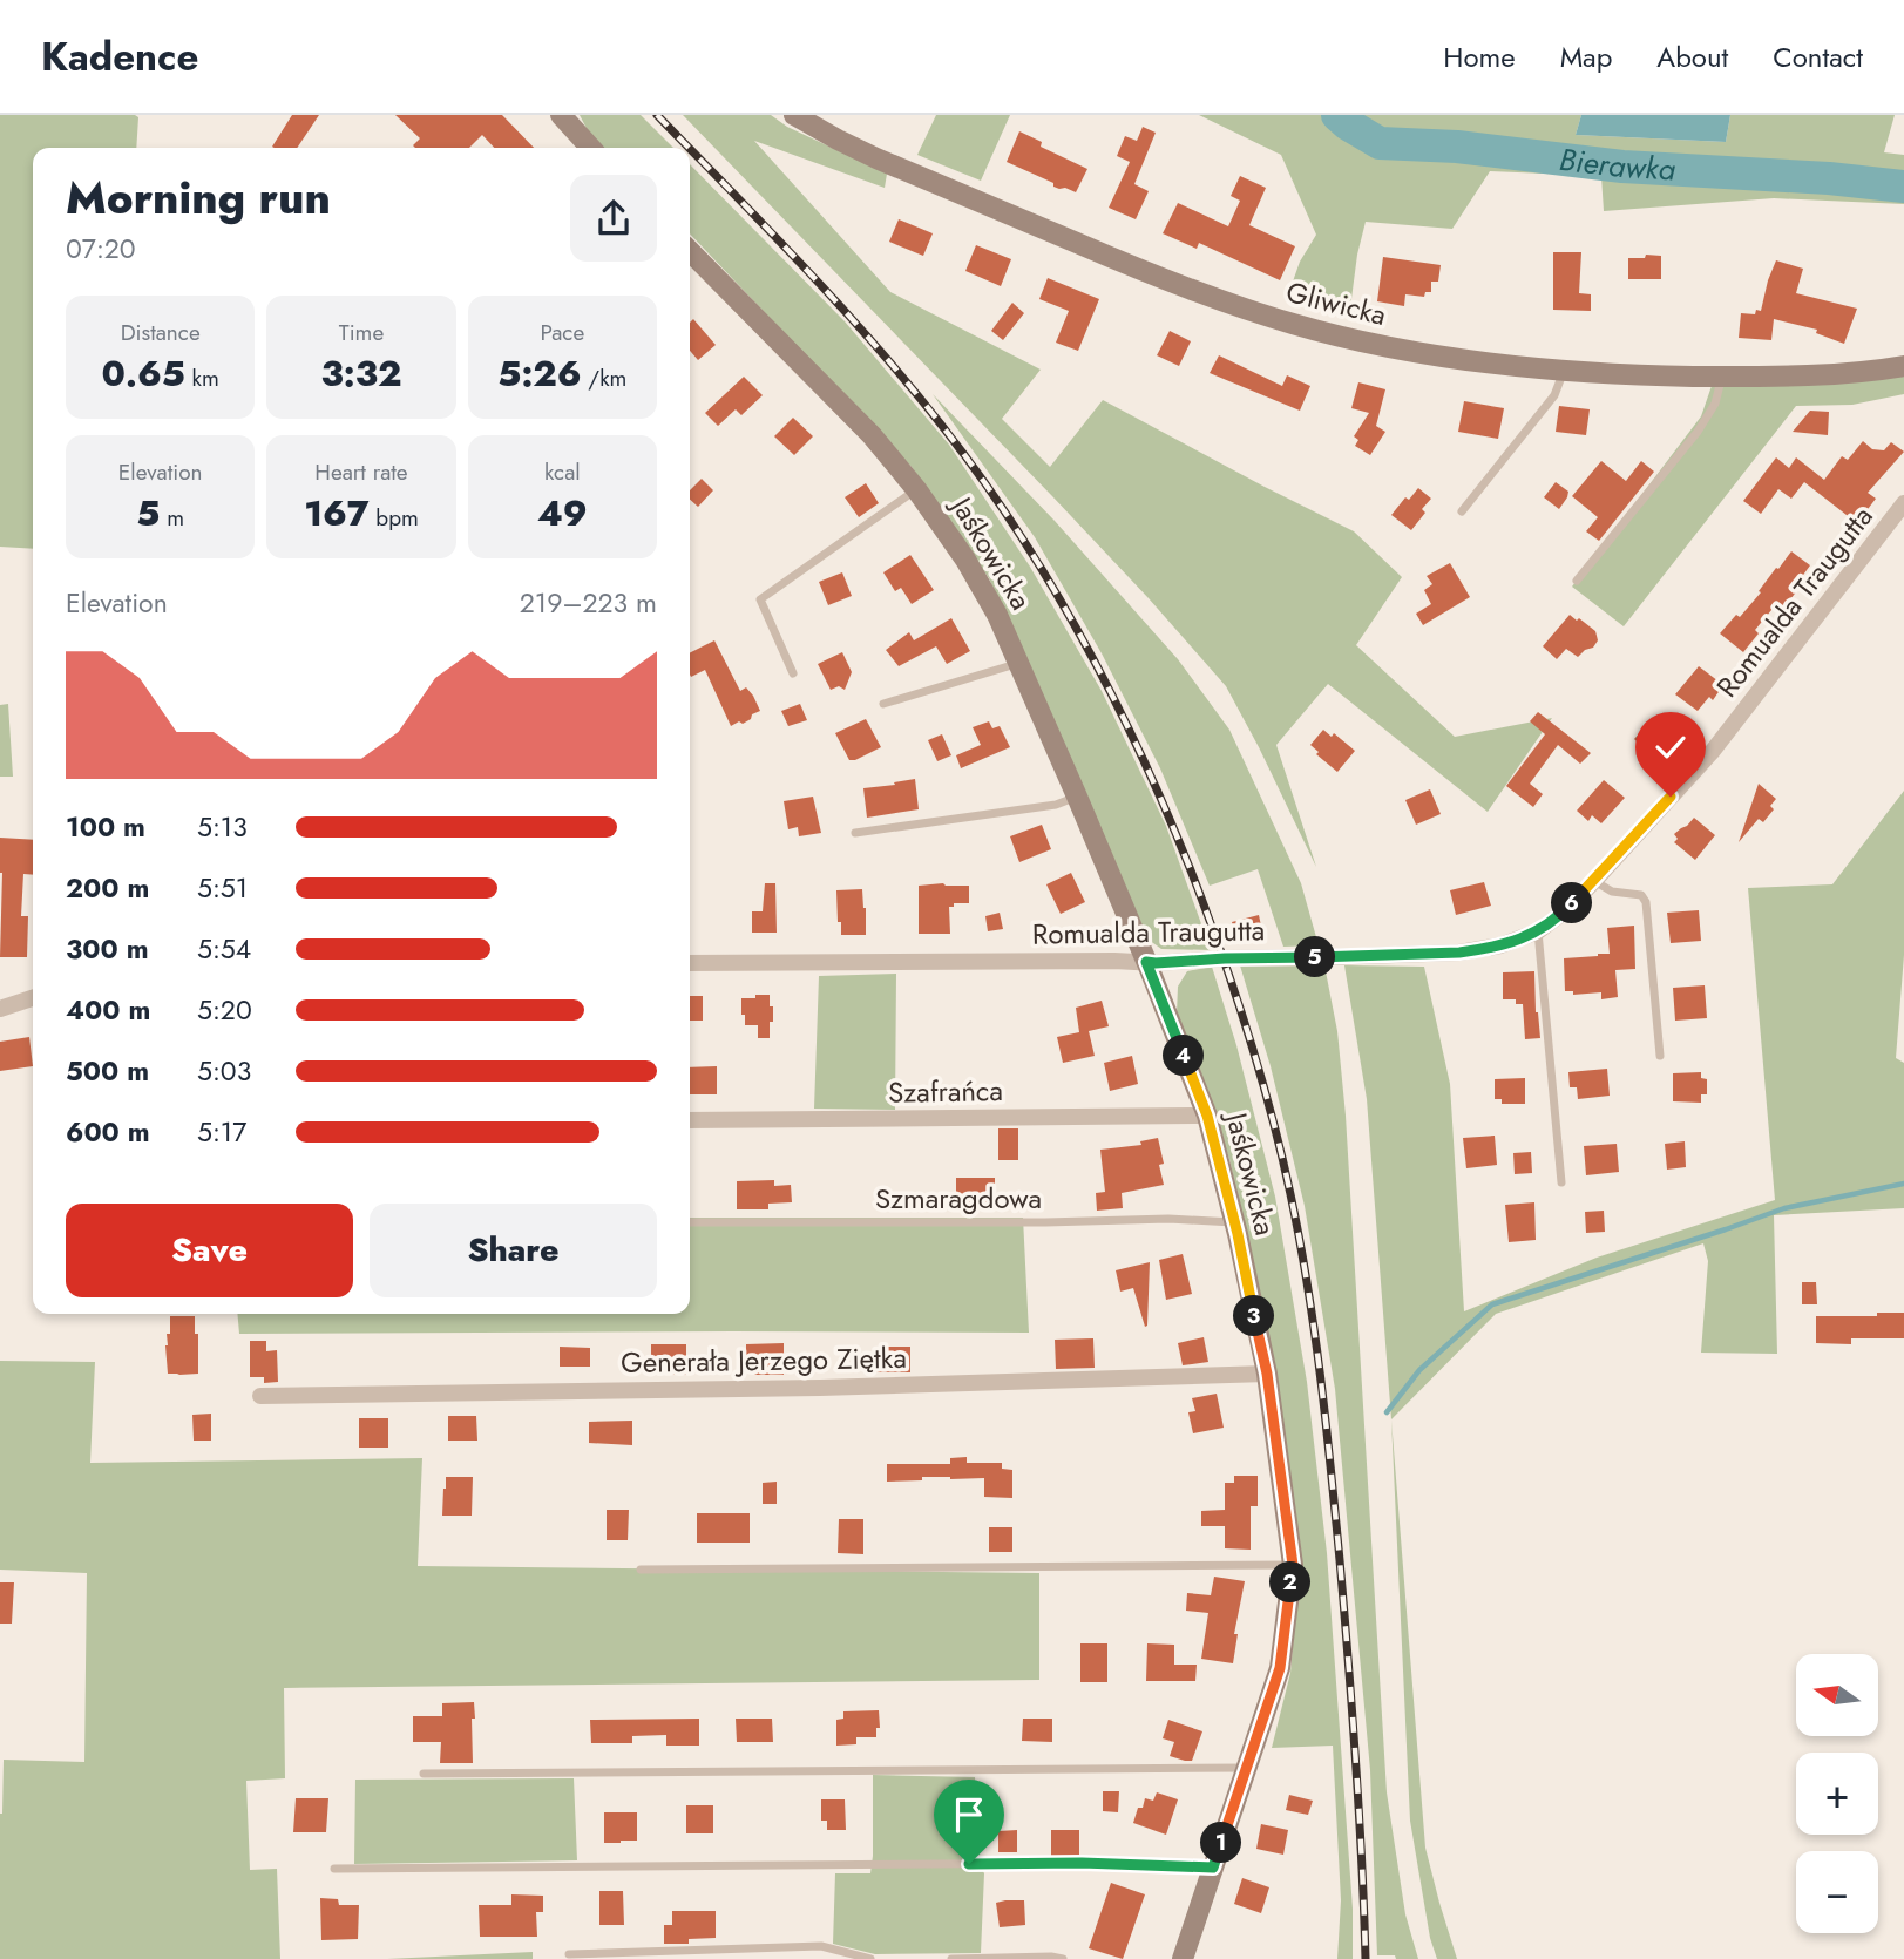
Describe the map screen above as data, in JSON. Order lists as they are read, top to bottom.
{
  "streets": {
    "street": [
      "Gliwicka",
      "Jaśkowicka",
      "Romualda Traugutta",
      "Szafrańca",
      "Generała Jerzego Ziętka"
    ],
    "lane": ["Szmaragdowa"]
  },
  "crossings": [
    ["Jaśkowicka", "Romualda Traugutta"],
    ["Jaśkowicka", "Szafrańca"],
    ["Jaśkowicka", "Szmaragdowa"],
    ["Jaśkowicka", "Generała Jerzego Ziętka"]
  ],
  "water": ["Bierawka"],
  "north": "left",
  "page": {
    "header": "Kadence",
    "nav": [
      "Home",
      "Map",
      "About",
      "Contact"
    ],
    "heading": ["Morning run", "07:20"],
    "stats": [
      ["Distance", "0.65 km"],
      ["Time", "3:32"],
      ["Pace", "5:26 /km"],
      ["Elevation", "5 m"],
      ["Heart rate", "167 bpm"],
      ["kcal", "49"]
    ],
    "chart": ["Elevation", "219–223 m"],
    "list": [
      {
        "name": "100 m",
        "note": "5:13"
      },
      {
        "name": "200 m",
        "note": "5:51"
      },
      {
        "name": "300 m",
        "note": "5:54"
      },
      {
        "name": "400 m",
        "note": "5:20"
      },
      {
        "name": "500 m",
        "note": "5:03"
      },
      {
        "name": "600 m",
        "note": "5:17"
      }
    ],
    "pins": [
      "6",
      "5",
      "4",
      "3",
      "2",
      "1"
    ],
    "buttons": ["Save", "Share"],
    "map_buttons": ["+", "−"]
  }
}
